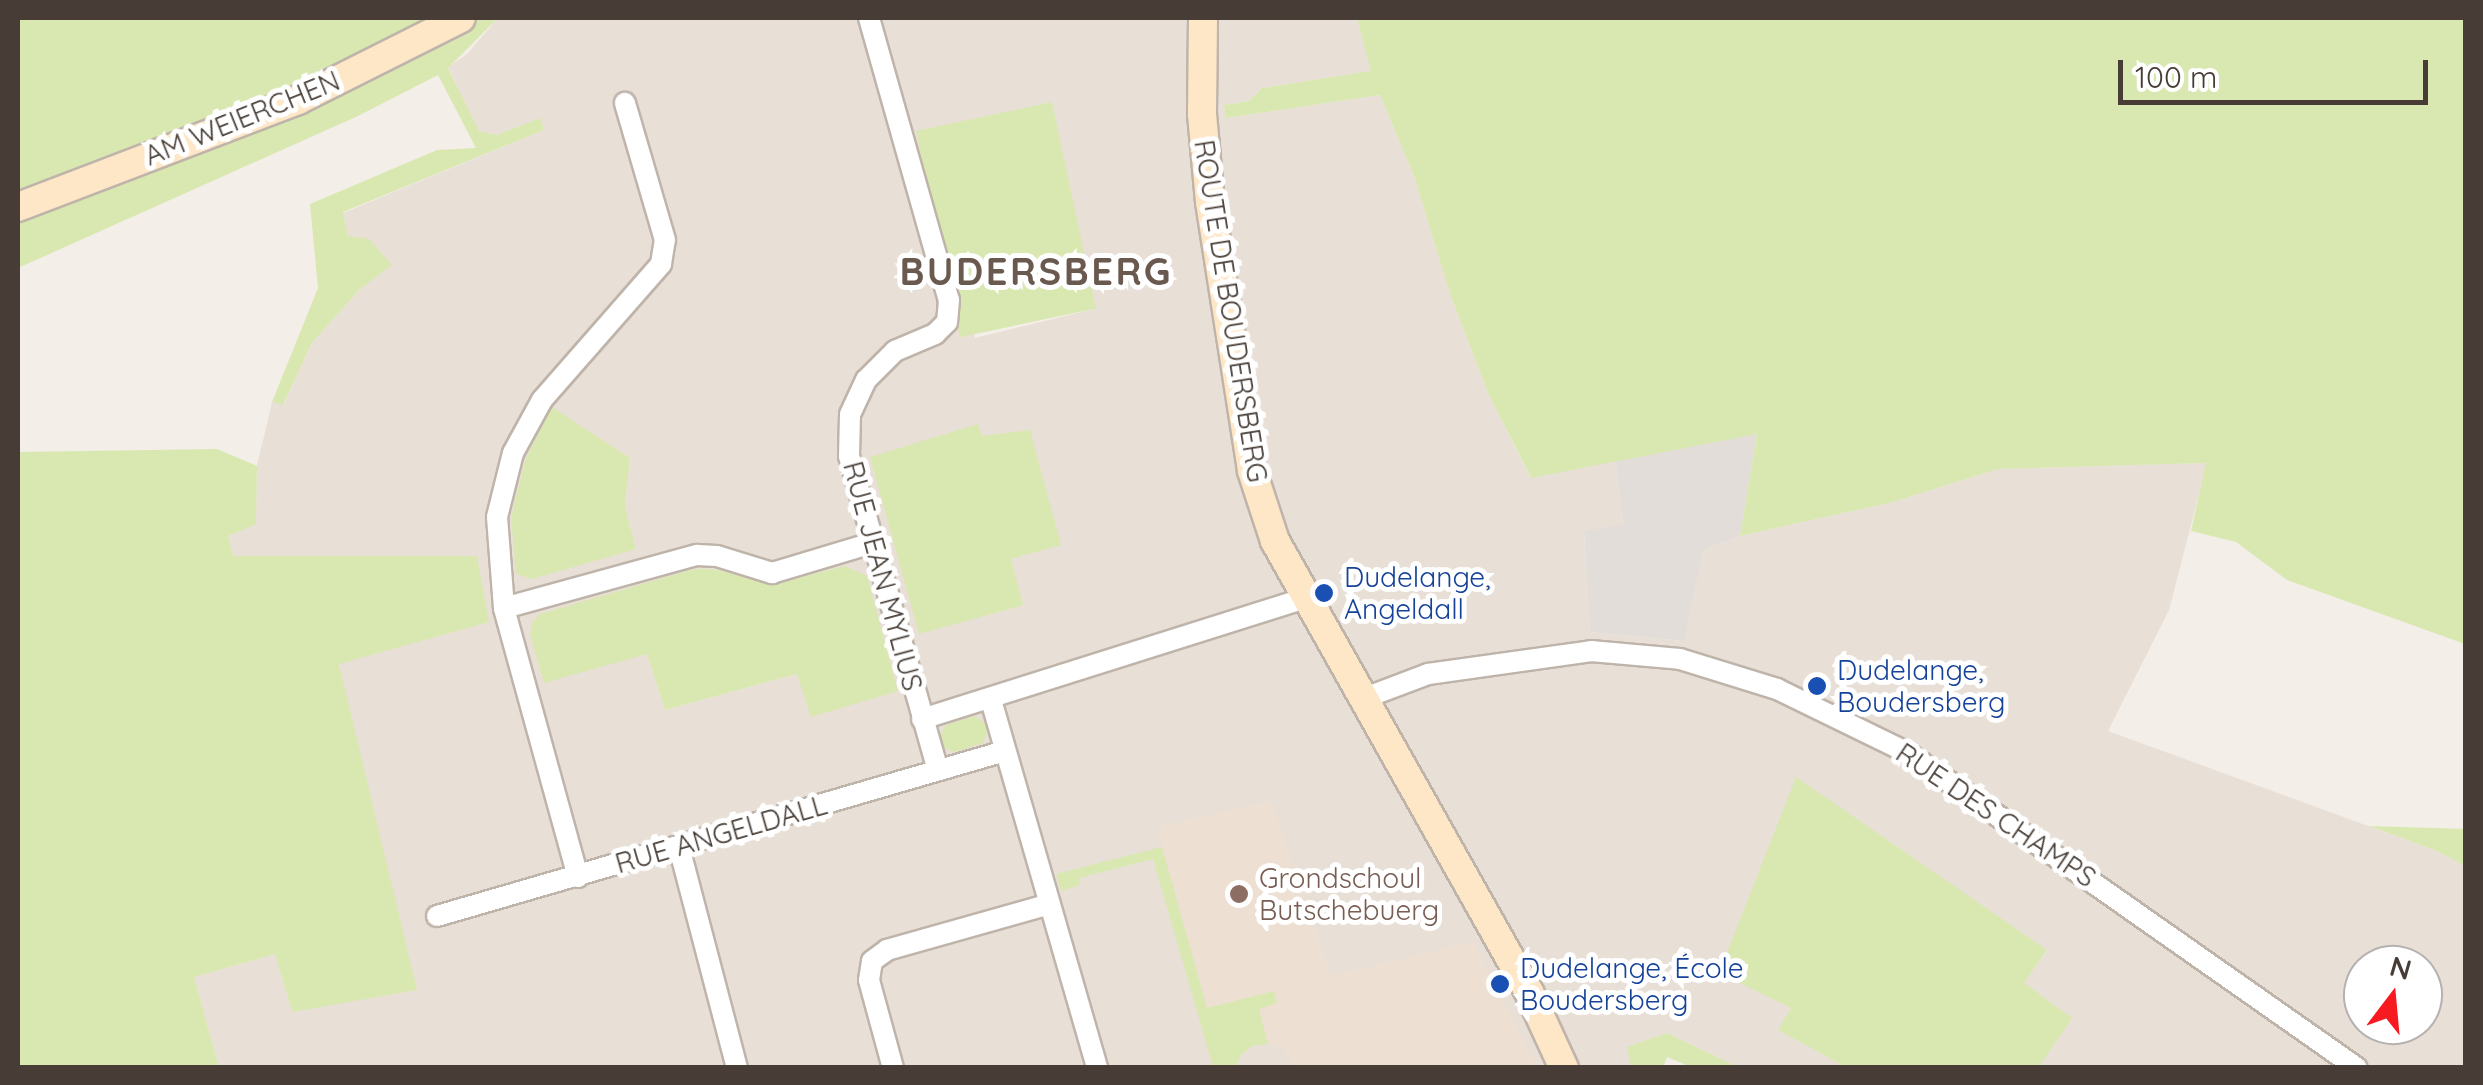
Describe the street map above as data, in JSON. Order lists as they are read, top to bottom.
{
  "streets": {
    "main road": ["AM WEIERCHEN", "ROUTE DE BOUDERSBERG"],
    "street": ["RUE JEAN MYLIUS", "RUE DES CHAMPS", "RUE ANGELDALL"]
  },
  "crossings": [
    ["ROUTE DE BOUDERSBERG", "RUE DES CHAMPS"],
    ["RUE JEAN MYLIUS", "RUE ANGELDALL"]
  ],
  "districts": ["BUDERSBERG"],
  "places": [
    "Dudelange, Angeldall",
    "Dudelange, Boudersberg",
    "Grondschoul Butschebuerg",
    "Dudelange, École Boudersberg"
  ],
  "scale_bar": "100 m",
  "north": "top"
}
